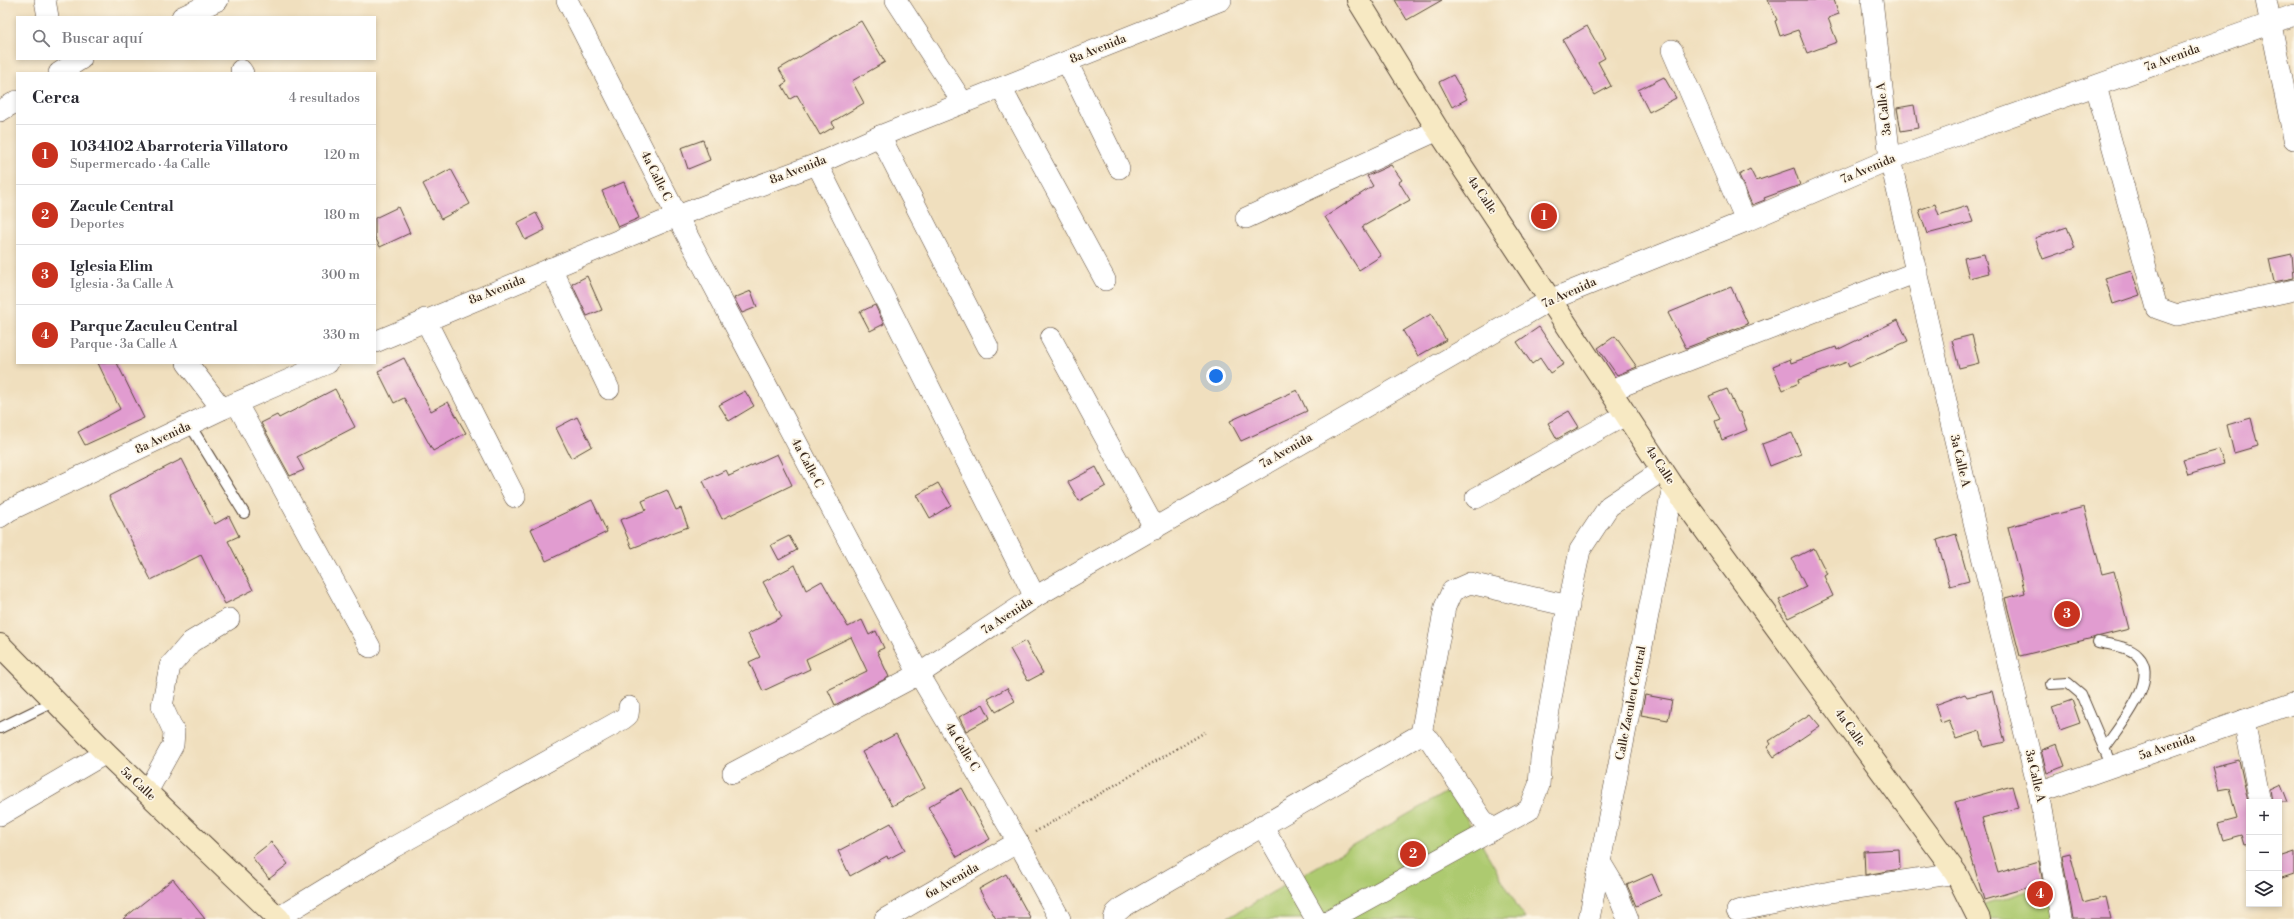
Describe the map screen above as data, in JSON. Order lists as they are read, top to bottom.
{
  "streets": {
    "street": [
      "8a Avenida",
      "7a Avenida",
      "3a Calle A",
      "4a Calle C",
      "4a Calle",
      "Calle Zaculeu Central",
      "5a Avenida",
      "5a Calle",
      "6a Avenida"
    ]
  },
  "crossings": [
    ["8a Avenida", "4a Calle C"],
    ["7a Avenida", "3a Calle A"],
    ["7a Avenida", "4a Calle C"],
    ["7a Avenida", "4a Calle"],
    ["3a Calle A", "5a Avenida"],
    ["4a Calle C", "6a Avenida"],
    ["4a Calle", "Calle Zaculeu Central"]
  ],
  "page": {
    "search": "Buscar aquí",
    "heading": ["Cerca", "4 resultados"],
    "list": [
      {
        "mark": "1",
        "name": "1034102 Abarroteria Villatoro",
        "note": "Supermercado · 4a Calle",
        "value": "120 m"
      },
      {
        "mark": "2",
        "name": "Zacule Central",
        "note": "Deportes",
        "value": "180 m"
      },
      {
        "mark": "3",
        "name": "Iglesia Elim",
        "note": "Iglesia · 3a Calle A",
        "value": "300 m"
      },
      {
        "mark": "4",
        "name": "Parque Zaculeu Central",
        "note": "Parque · 3a Calle A",
        "value": "330 m"
      }
    ],
    "pins": [
      "1",
      "3",
      "2",
      "4"
    ],
    "map_buttons": ["+", "−"]
  }
}
